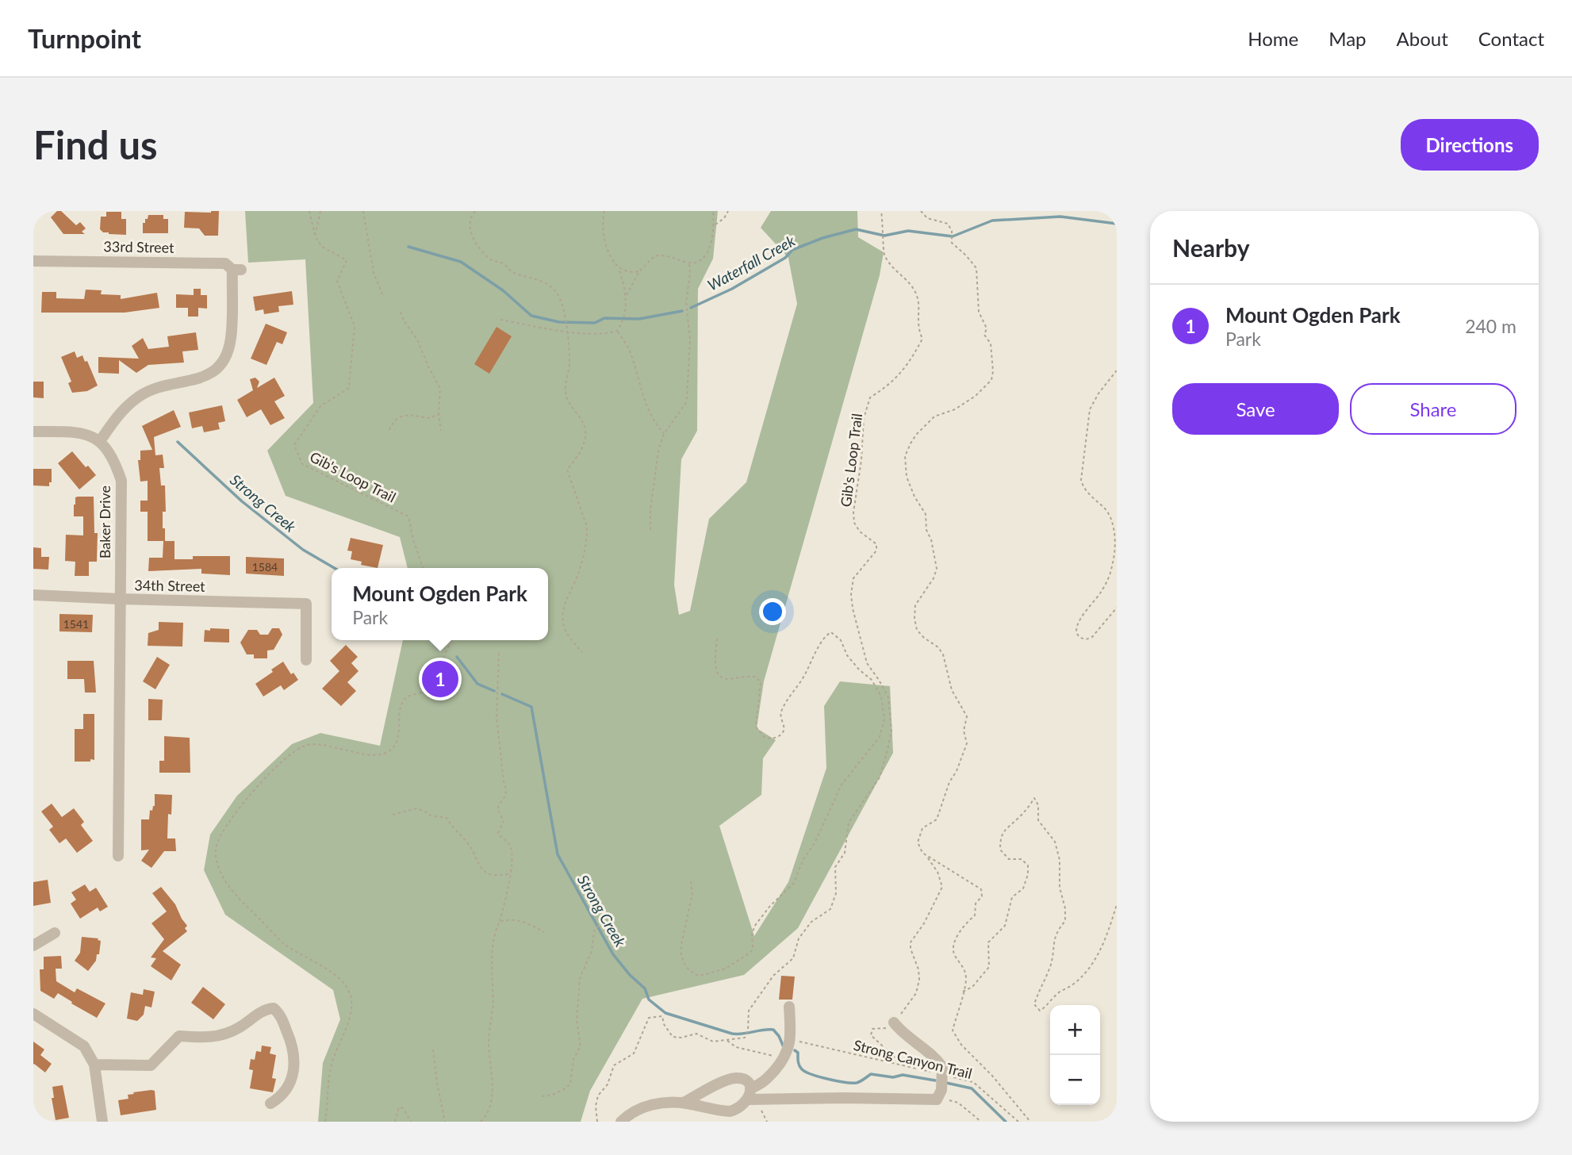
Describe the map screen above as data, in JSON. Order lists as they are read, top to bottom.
{
  "streets": {
    "street": ["33rd Street", "Baker Drive", "34th Street"],
    "path": ["Gib's Loop Trail", "Strong Canyon Trail"]
  },
  "crossings": [
    ["33rd Street", "Baker Drive"],
    ["Baker Drive", "34th Street"]
  ],
  "water": ["Waterfall Creek", "Strong Creek"],
  "house_numbers": ["1584", "1541"],
  "page": {
    "header": "Turnpoint",
    "nav": [
      "Home",
      "Map",
      "About",
      "Contact"
    ],
    "buttons": [
      "Directions",
      ["Save", "Share"]
    ],
    "title": "Find us",
    "heading": "Nearby",
    "list": [
      {
        "mark": "1",
        "name": "Mount Ogden Park",
        "note": "Park",
        "value": "240 m"
      }
    ],
    "popup": ["Mount Ogden Park", "Park"],
    "pins": "1",
    "map_buttons": ["+", "−"]
  }
}
